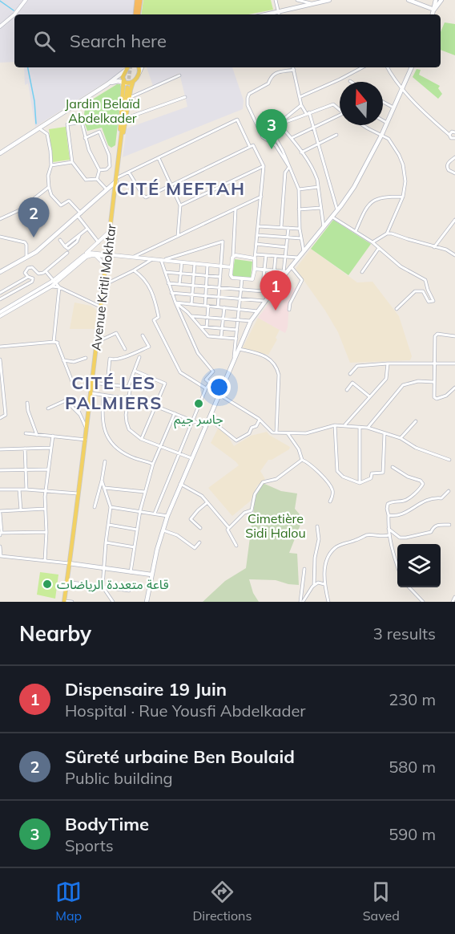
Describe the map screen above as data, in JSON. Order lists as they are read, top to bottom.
{
  "streets": {
    "main road": ["Avenue Kritli Mokhtar"]
  },
  "districts": ["CITÉ MEFTAH", "CITÉ LES PALMIERS"],
  "parks": ["Jardin Belaïd Abdelkader", "Cimetière Sidi Halou"],
  "places": ["جاسر جيم", "قاعة متعددة الرياضات"],
  "north": "top",
  "page": {
    "search": "Search here",
    "pins": ["3", "2", "1"],
    "heading": ["Nearby", "3 results"],
    "list": [
      {
        "mark": "1",
        "name": "Dispensaire 19 Juin",
        "note": "Hospital · Rue Yousfi Abdelkader",
        "value": "230 m"
      },
      {
        "mark": "2",
        "name": "Sûreté urbaine Ben Boulaid",
        "note": "Public building",
        "value": "580 m"
      },
      {
        "mark": "3",
        "name": "BodyTime",
        "note": "Sports",
        "value": "590 m"
      }
    ],
    "nav": ["Map", "Directions", "Saved"]
  }
}
